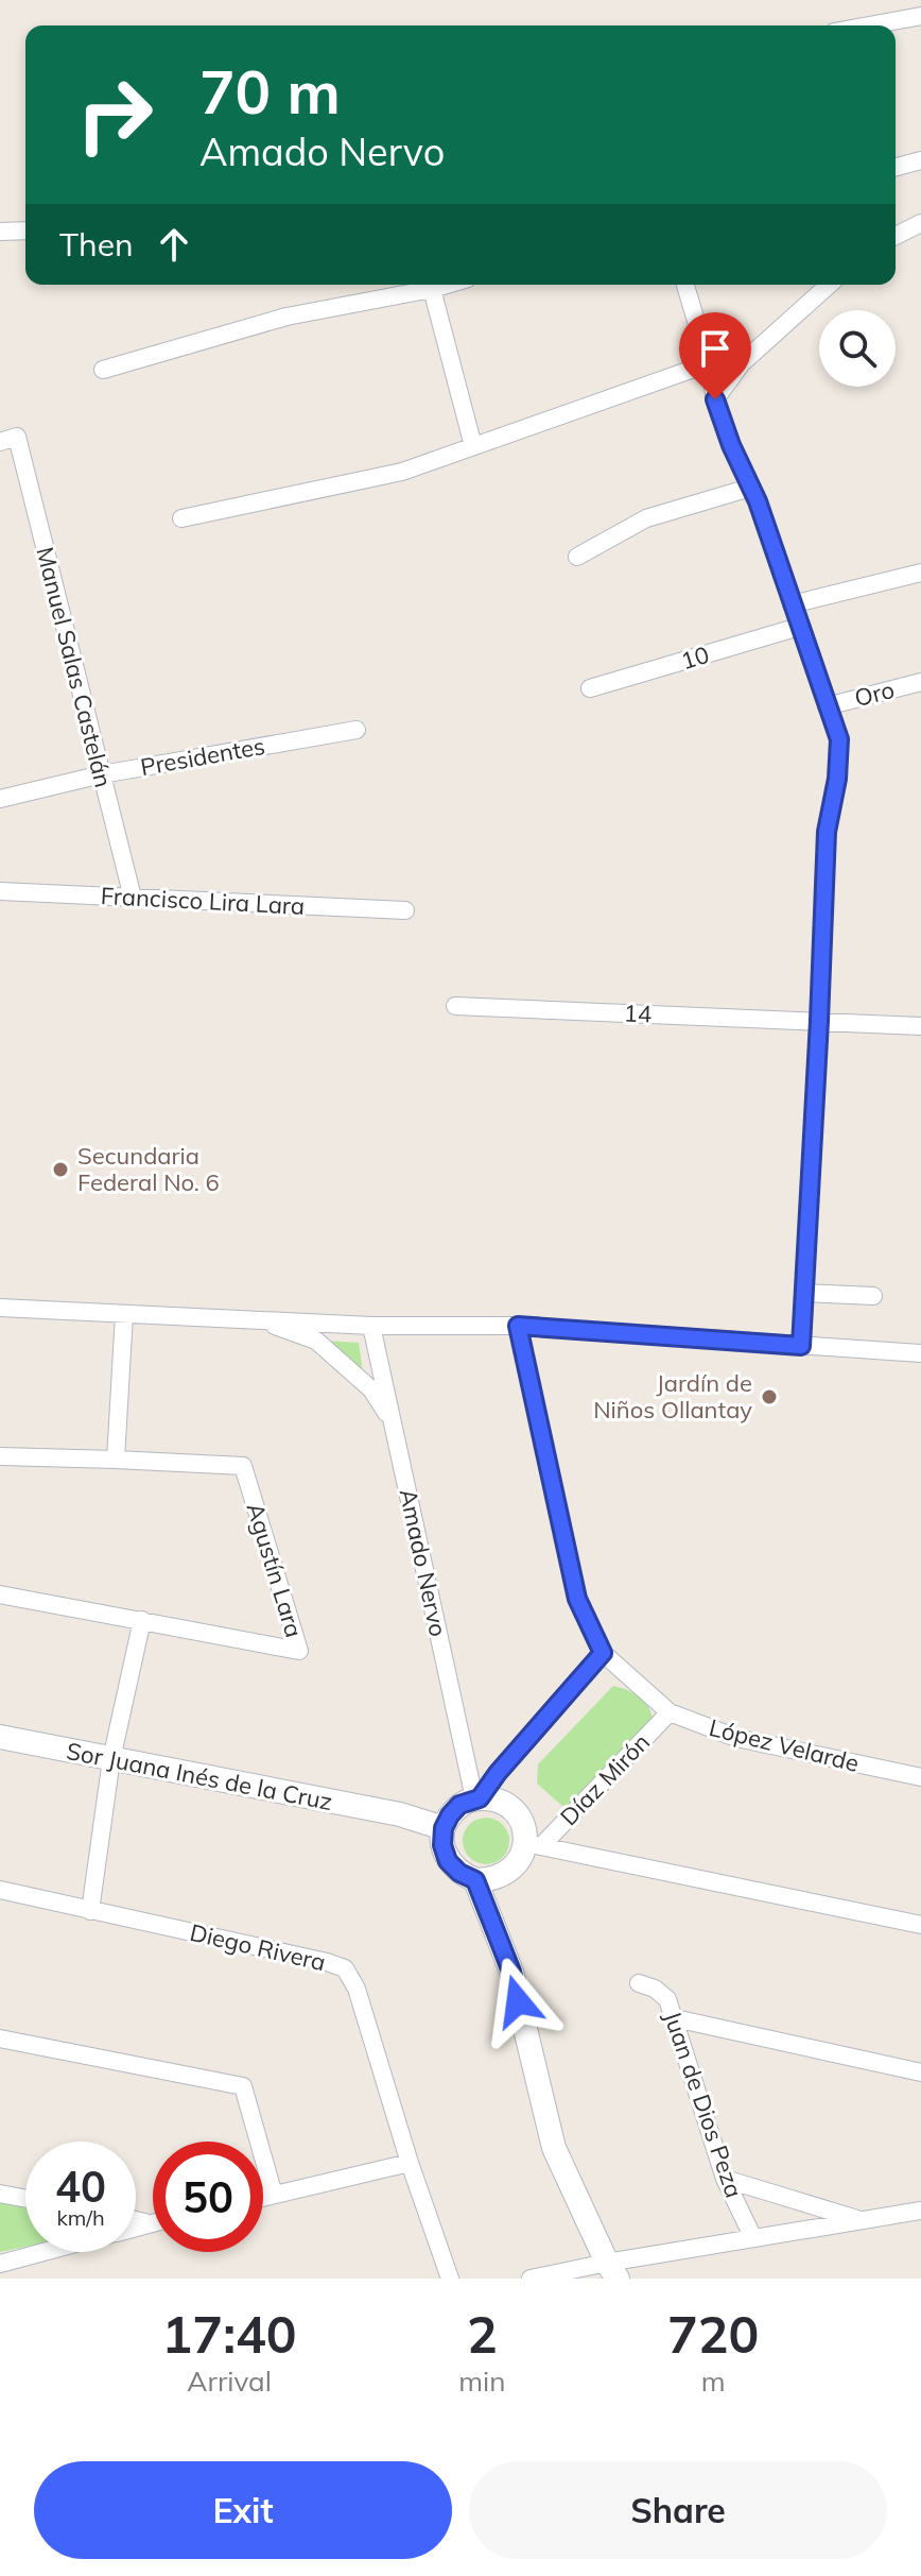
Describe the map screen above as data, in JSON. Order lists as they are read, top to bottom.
{
  "streets": {
    "main road": ["Sor Juana Inés de la Cruz"],
    "street": [
      "10",
      "Manuel Salas Castelán",
      "Oro",
      "Presidentes",
      "Francisco Lira Lara",
      "14",
      "Amado Nervo",
      "Agustín Lara",
      "López Velarde",
      "Díaz Mirón",
      "Diego Rivera",
      "Juan de Dios Peza"
    ]
  },
  "crossings": [
    ["Manuel Salas Castelán", "Presidentes"],
    ["Manuel Salas Castelán", "Francisco Lira Lara"],
    ["Amado Nervo", "Sor Juana Inés de la Cruz"],
    ["Amado Nervo", "Díaz Mirón"],
    ["López Velarde", "Díaz Mirón"],
    ["Sor Juana Inés de la Cruz", "Díaz Mirón"]
  ],
  "places": ["Secundaria Federal No. 6", "Jardín de Niños Ollantay"],
  "page": {
    "turn": ["70 m", "Amado Nervo"],
    "then": "Then",
    "speed": "40 km/h",
    "limit": "50",
    "eta": [
      "17:40",
      "Arrival",
      "2",
      "min",
      "720",
      "m"
    ],
    "buttons": ["Exit", "Share"]
  }
}
